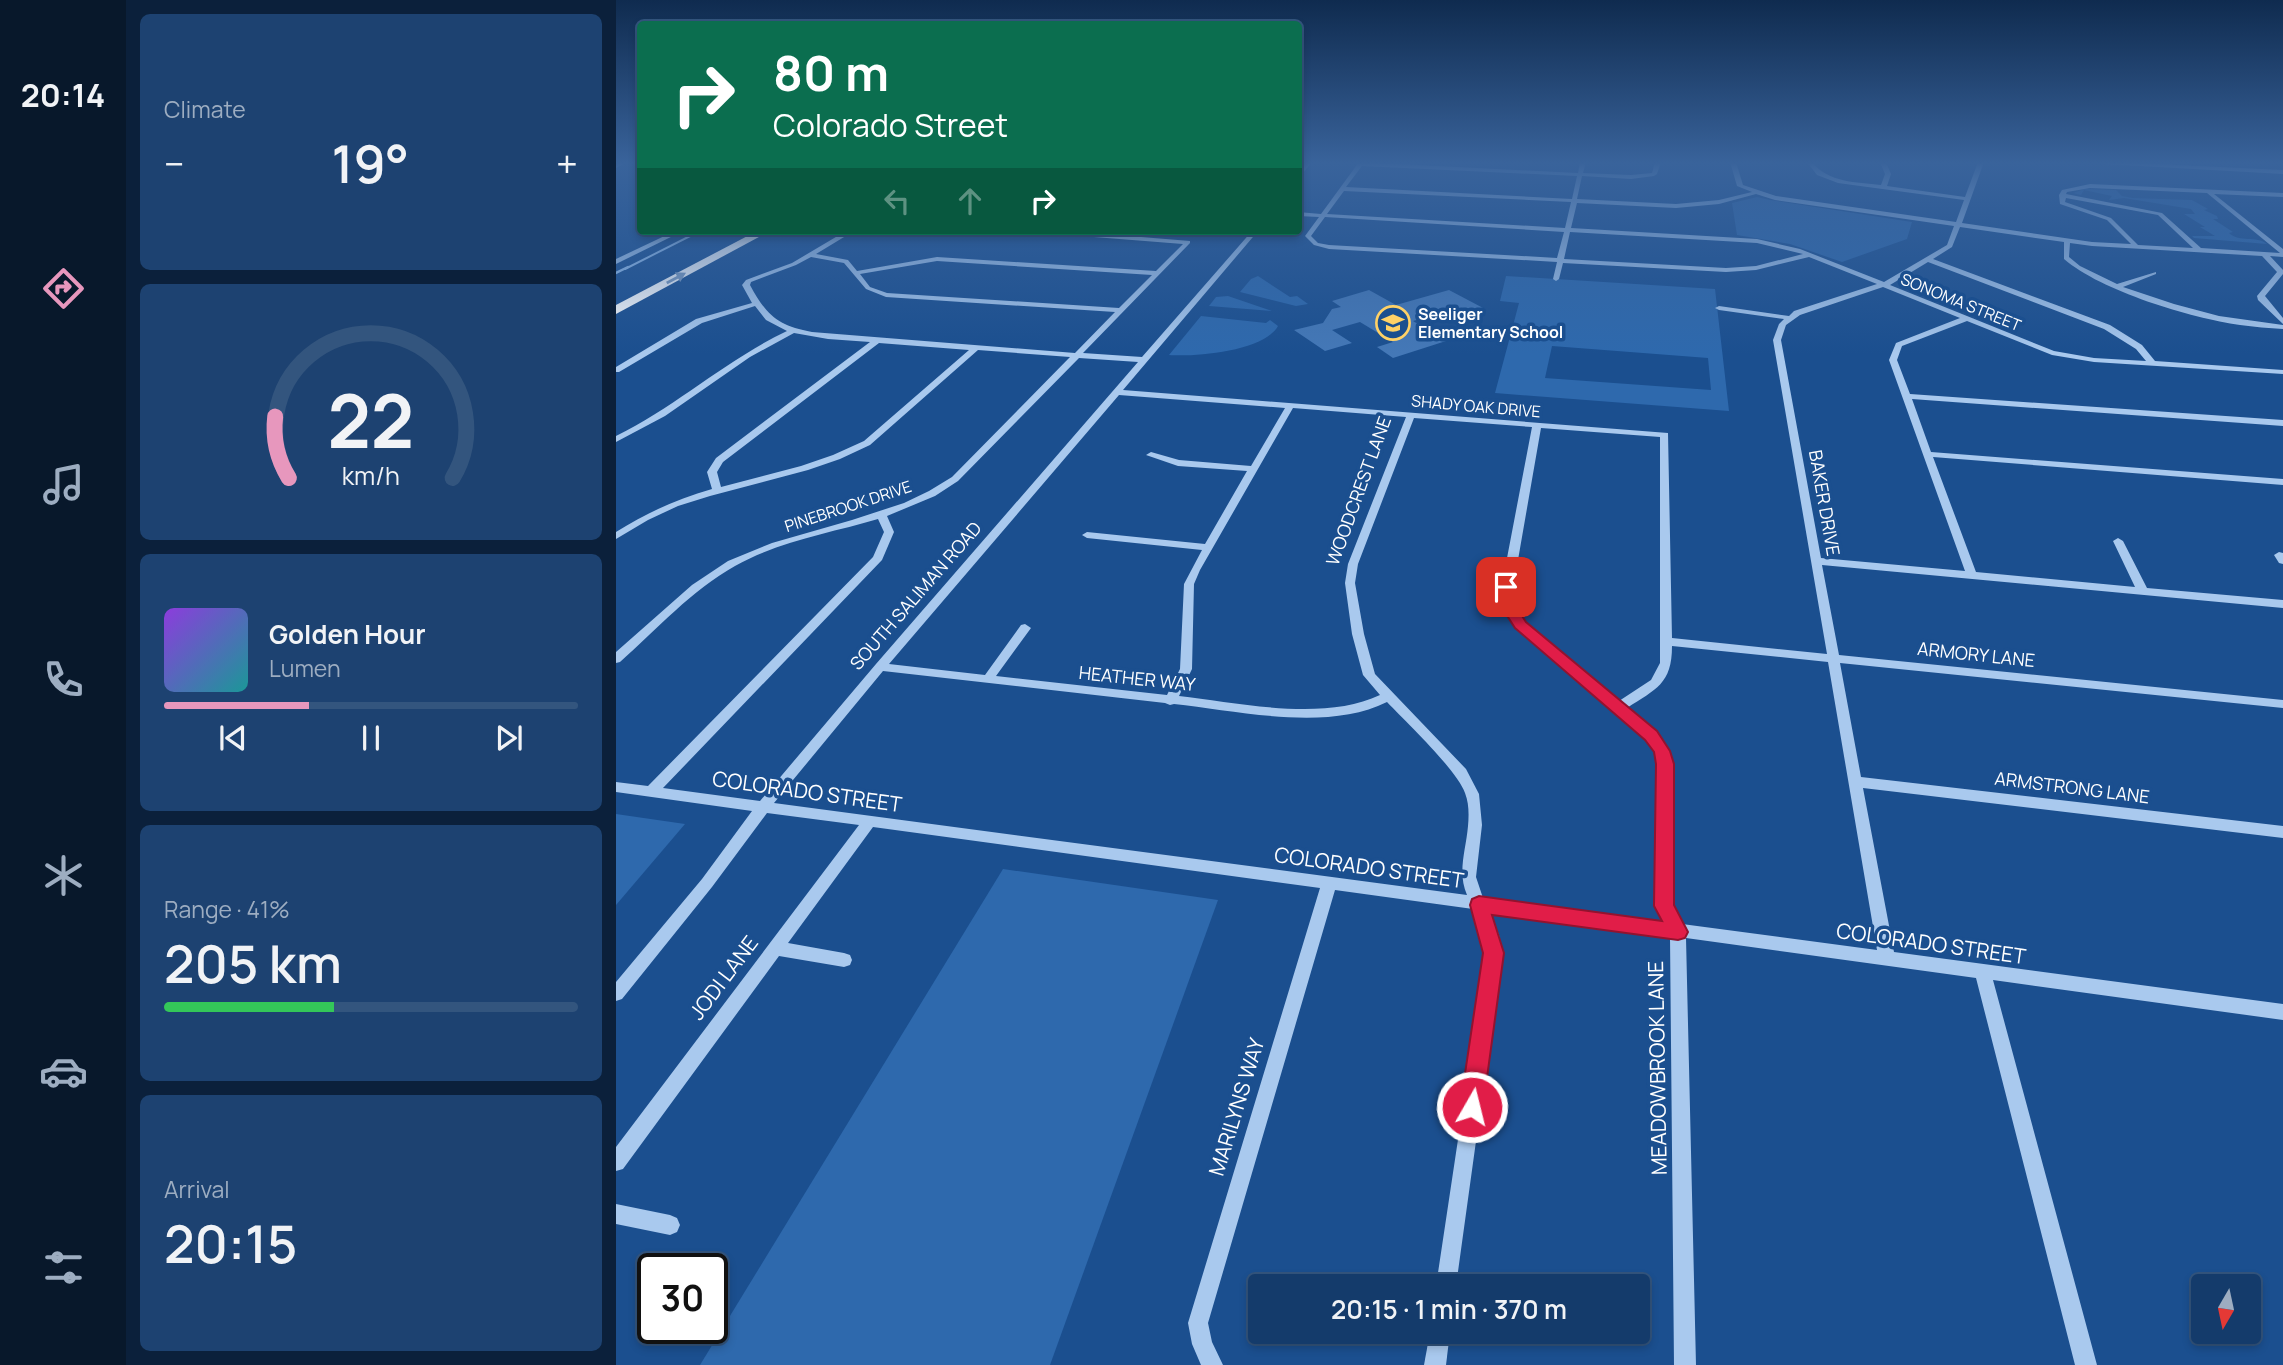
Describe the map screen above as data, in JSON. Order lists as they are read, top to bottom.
{
  "streets": {
    "street": [
      "SONOMA STREET",
      "SHADY OAK DRIVE",
      "WOODCREST LANE",
      "BAKER DRIVE",
      "PINEBROOK DRIVE",
      "SOUTH SALIMAN ROAD",
      "ARMORY LANE",
      "HEATHER WAY",
      "ARMSTRONG LANE",
      "COLORADO STREET",
      "JODI LANE",
      "MEADOWBROOK LANE",
      "MARILYNS WAY"
    ]
  },
  "crossings": [
    ["SHADY OAK DRIVE", "WOODCREST LANE"],
    ["SHADY OAK DRIVE", "SOUTH SALIMAN ROAD"],
    ["SHADY OAK DRIVE", "ARMORY LANE"],
    ["SHADY OAK DRIVE", "MEADOWBROOK LANE"],
    ["WOODCREST LANE", "HEATHER WAY"],
    ["WOODCREST LANE", "COLORADO STREET"],
    ["BAKER DRIVE", "ARMORY LANE"],
    ["BAKER DRIVE", "ARMSTRONG LANE"],
    ["BAKER DRIVE", "COLORADO STREET"],
    ["SOUTH SALIMAN ROAD", "HEATHER WAY"],
    ["SOUTH SALIMAN ROAD", "COLORADO STREET"],
    ["COLORADO STREET", "JODI LANE"],
    ["COLORADO STREET", "MEADOWBROOK LANE"],
    ["COLORADO STREET", "MARILYNS WAY"]
  ],
  "places": {
    "school or university": ["Seeliger Elementary School"]
  },
  "north": "bottom",
  "page": {
    "tabs": "20:14",
    "tile": [
      "Climate",
      ["Range · 41%", "205 km"],
      ["Arrival", "20:15"]
    ],
    "turn": ["80 m", "Colorado Street"],
    "heat": ["−", "19°", "+"],
    "song": ["Golden Hour", "Lumen"],
    "limit": "30",
    "trip": "20:15 · 1 min · 370 m",
    "gauge": ["22", "km/h"]
  }
}
